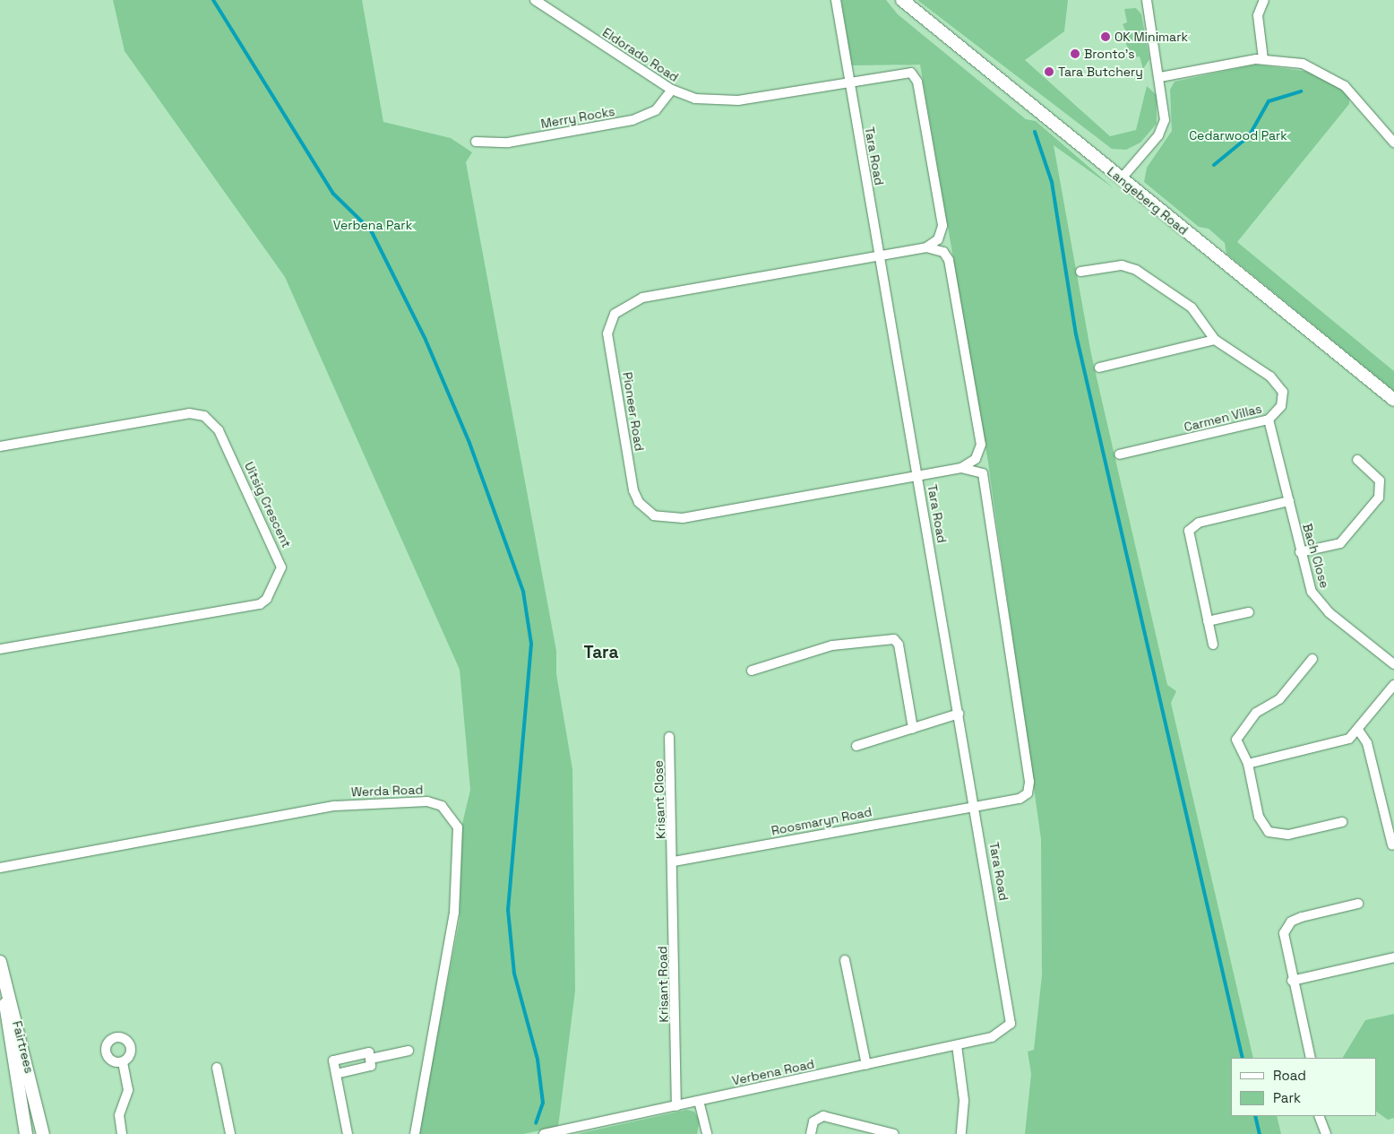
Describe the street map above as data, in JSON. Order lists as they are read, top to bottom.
{
  "streets": {
    "main road": ["Langeberg Road", "Fairtrees"],
    "street": [
      "Eldorado Road",
      "Merry Rocks",
      "Tara Road",
      "Pioneer Road",
      "Carmen Villas",
      "Uitsig Crescent",
      "Bach Close",
      "Werda Road",
      "Krisant Close",
      "Roosmaryn Road",
      "Krisant Road",
      "Verbena Road"
    ]
  },
  "crossings": [
    ["Eldorado Road", "Merry Rocks"],
    ["Eldorado Road", "Tara Road"],
    ["Eldorado Road", "Pioneer Road"],
    ["Tara Road", "Pioneer Road"],
    ["Tara Road", "Roosmaryn Road"],
    ["Tara Road", "Verbena Road"],
    ["Pioneer Road", "Roosmaryn Road"],
    ["Carmen Villas", "Bach Close"],
    ["Krisant Close", "Roosmaryn Road"],
    ["Krisant Close", "Krisant Road"],
    ["Roosmaryn Road", "Krisant Road"],
    ["Krisant Road", "Verbena Road"]
  ],
  "districts": ["Tara"],
  "parks": ["Cedarwood Park", "Verbena Park"],
  "places": ["OK Minimark", "Bronto's", "Tara Butchery"],
  "legend": ["Road", "Park"]
}
